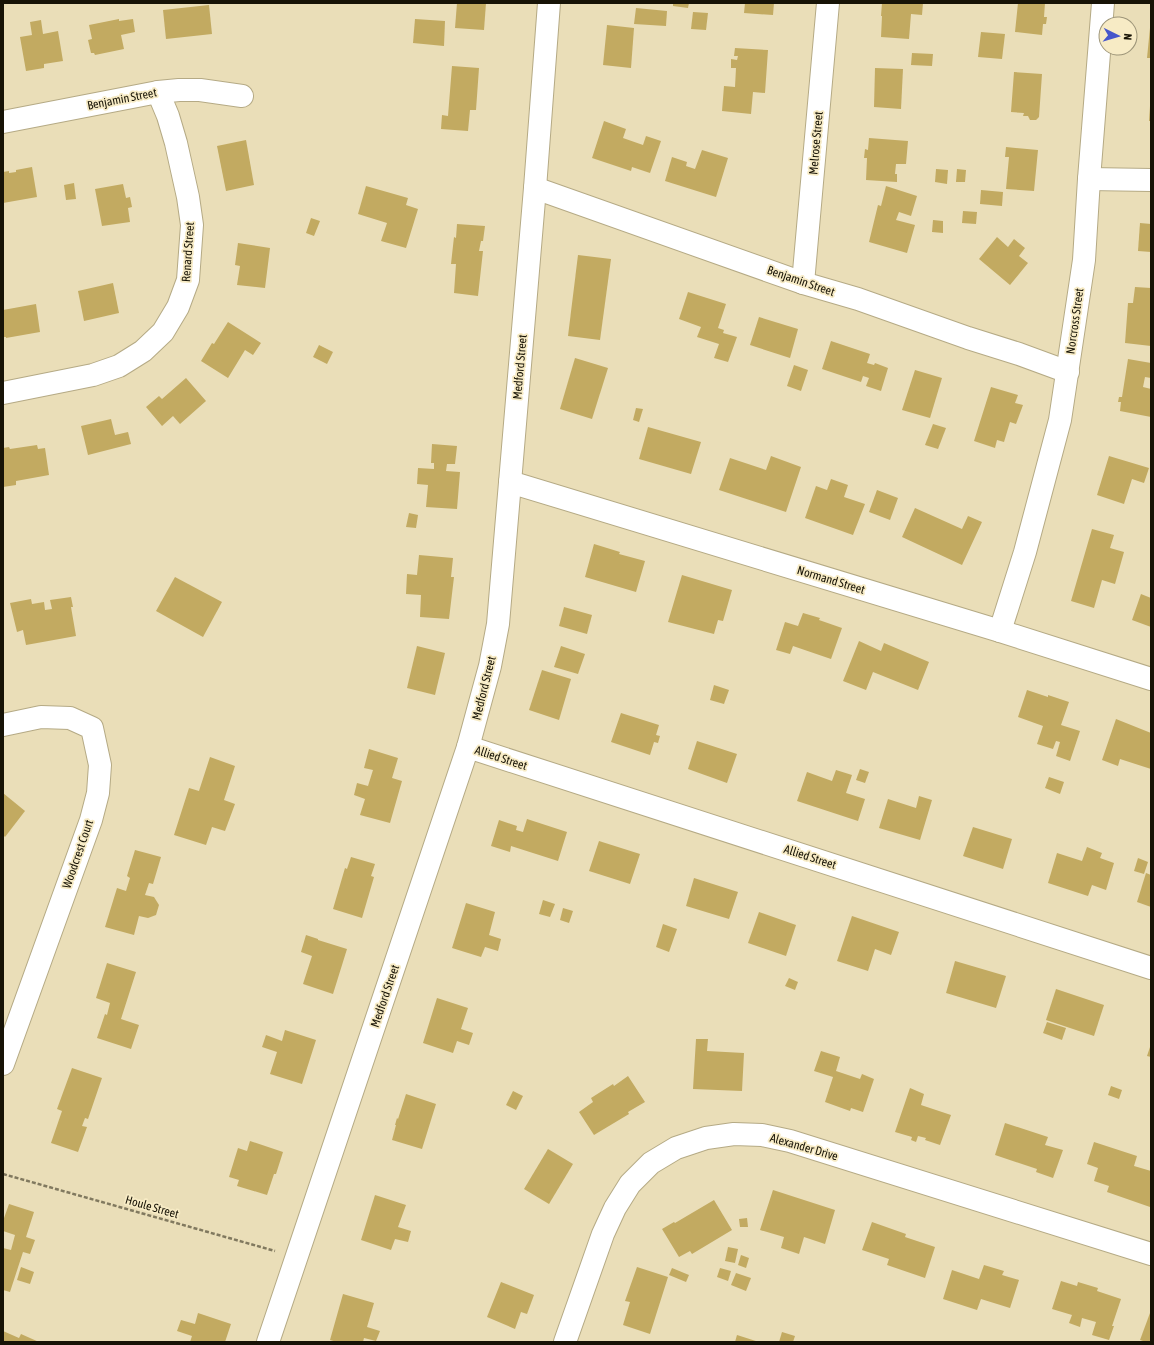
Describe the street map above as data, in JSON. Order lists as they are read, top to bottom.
{
  "streets": {
    "street": [
      "Benjamin Street",
      "Melrose Street",
      "Renard Street",
      "Norcross Street",
      "Medford Street",
      "Normand Street",
      "Allied Street",
      "Woodcrest Court",
      "Alexander Drive"
    ],
    "path": ["Houle Street"]
  },
  "crossings": [
    ["Benjamin Street", "Melrose Street"],
    ["Benjamin Street", "Renard Street"],
    ["Benjamin Street", "Norcross Street"],
    ["Benjamin Street", "Medford Street"],
    ["Norcross Street", "Normand Street"],
    ["Medford Street", "Normand Street"],
    ["Medford Street", "Allied Street"],
    ["Medford Street", "Houle Street"]
  ],
  "north": "right"
}
